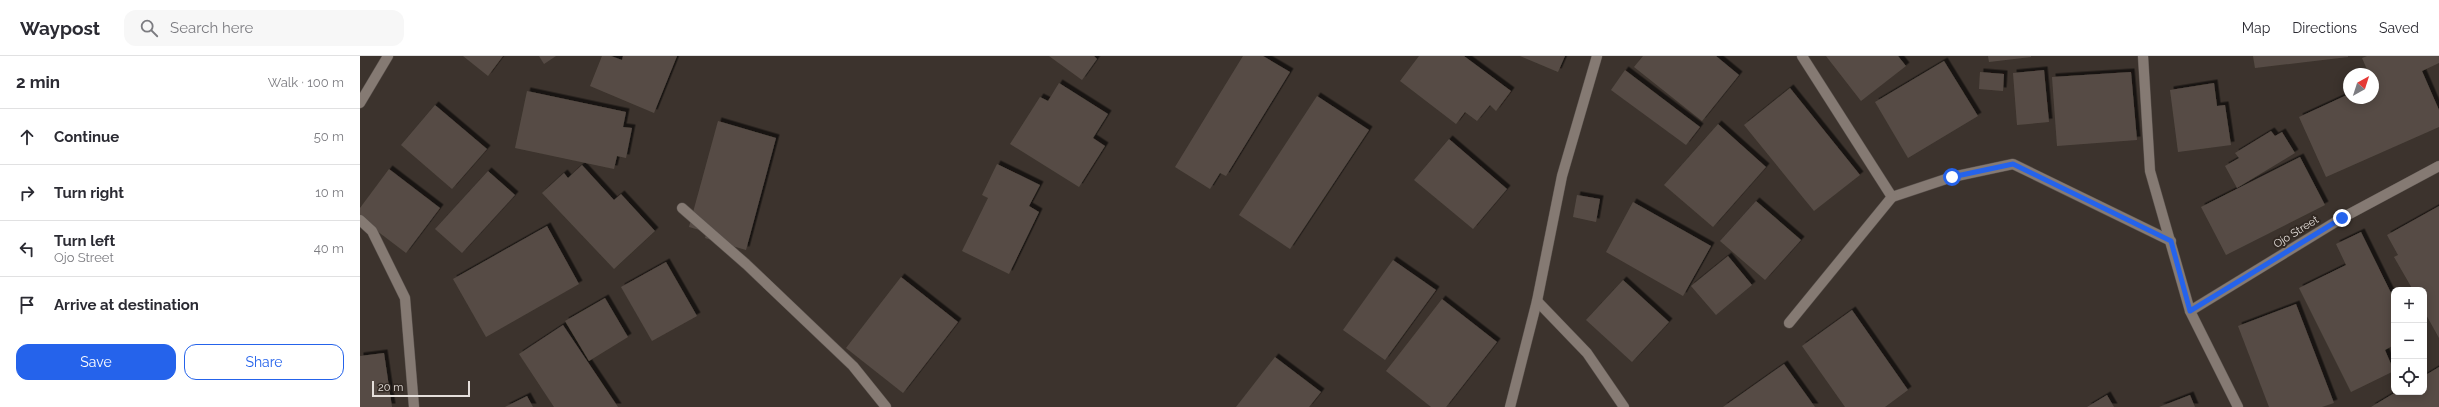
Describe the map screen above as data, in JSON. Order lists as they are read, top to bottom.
{
  "streets": {
    "street": ["Ojo Street"]
  },
  "scale_bar": "20 m",
  "north": "top right",
  "page": {
    "header": "Waypost",
    "search": "Search here",
    "nav": ["Map", "Directions", "Saved"],
    "heading": ["2 min", "Walk · 100 m"],
    "list": [
      ["Continue", "50 m"],
      ["Turn right", "10 m"],
      ["Turn left", "Ojo Street", "40 m"],
      "Arrive at destination"
    ],
    "map_buttons": ["+", "−"],
    "buttons": ["Save", "Share"],
    "scale": "20 m"
  }
}
